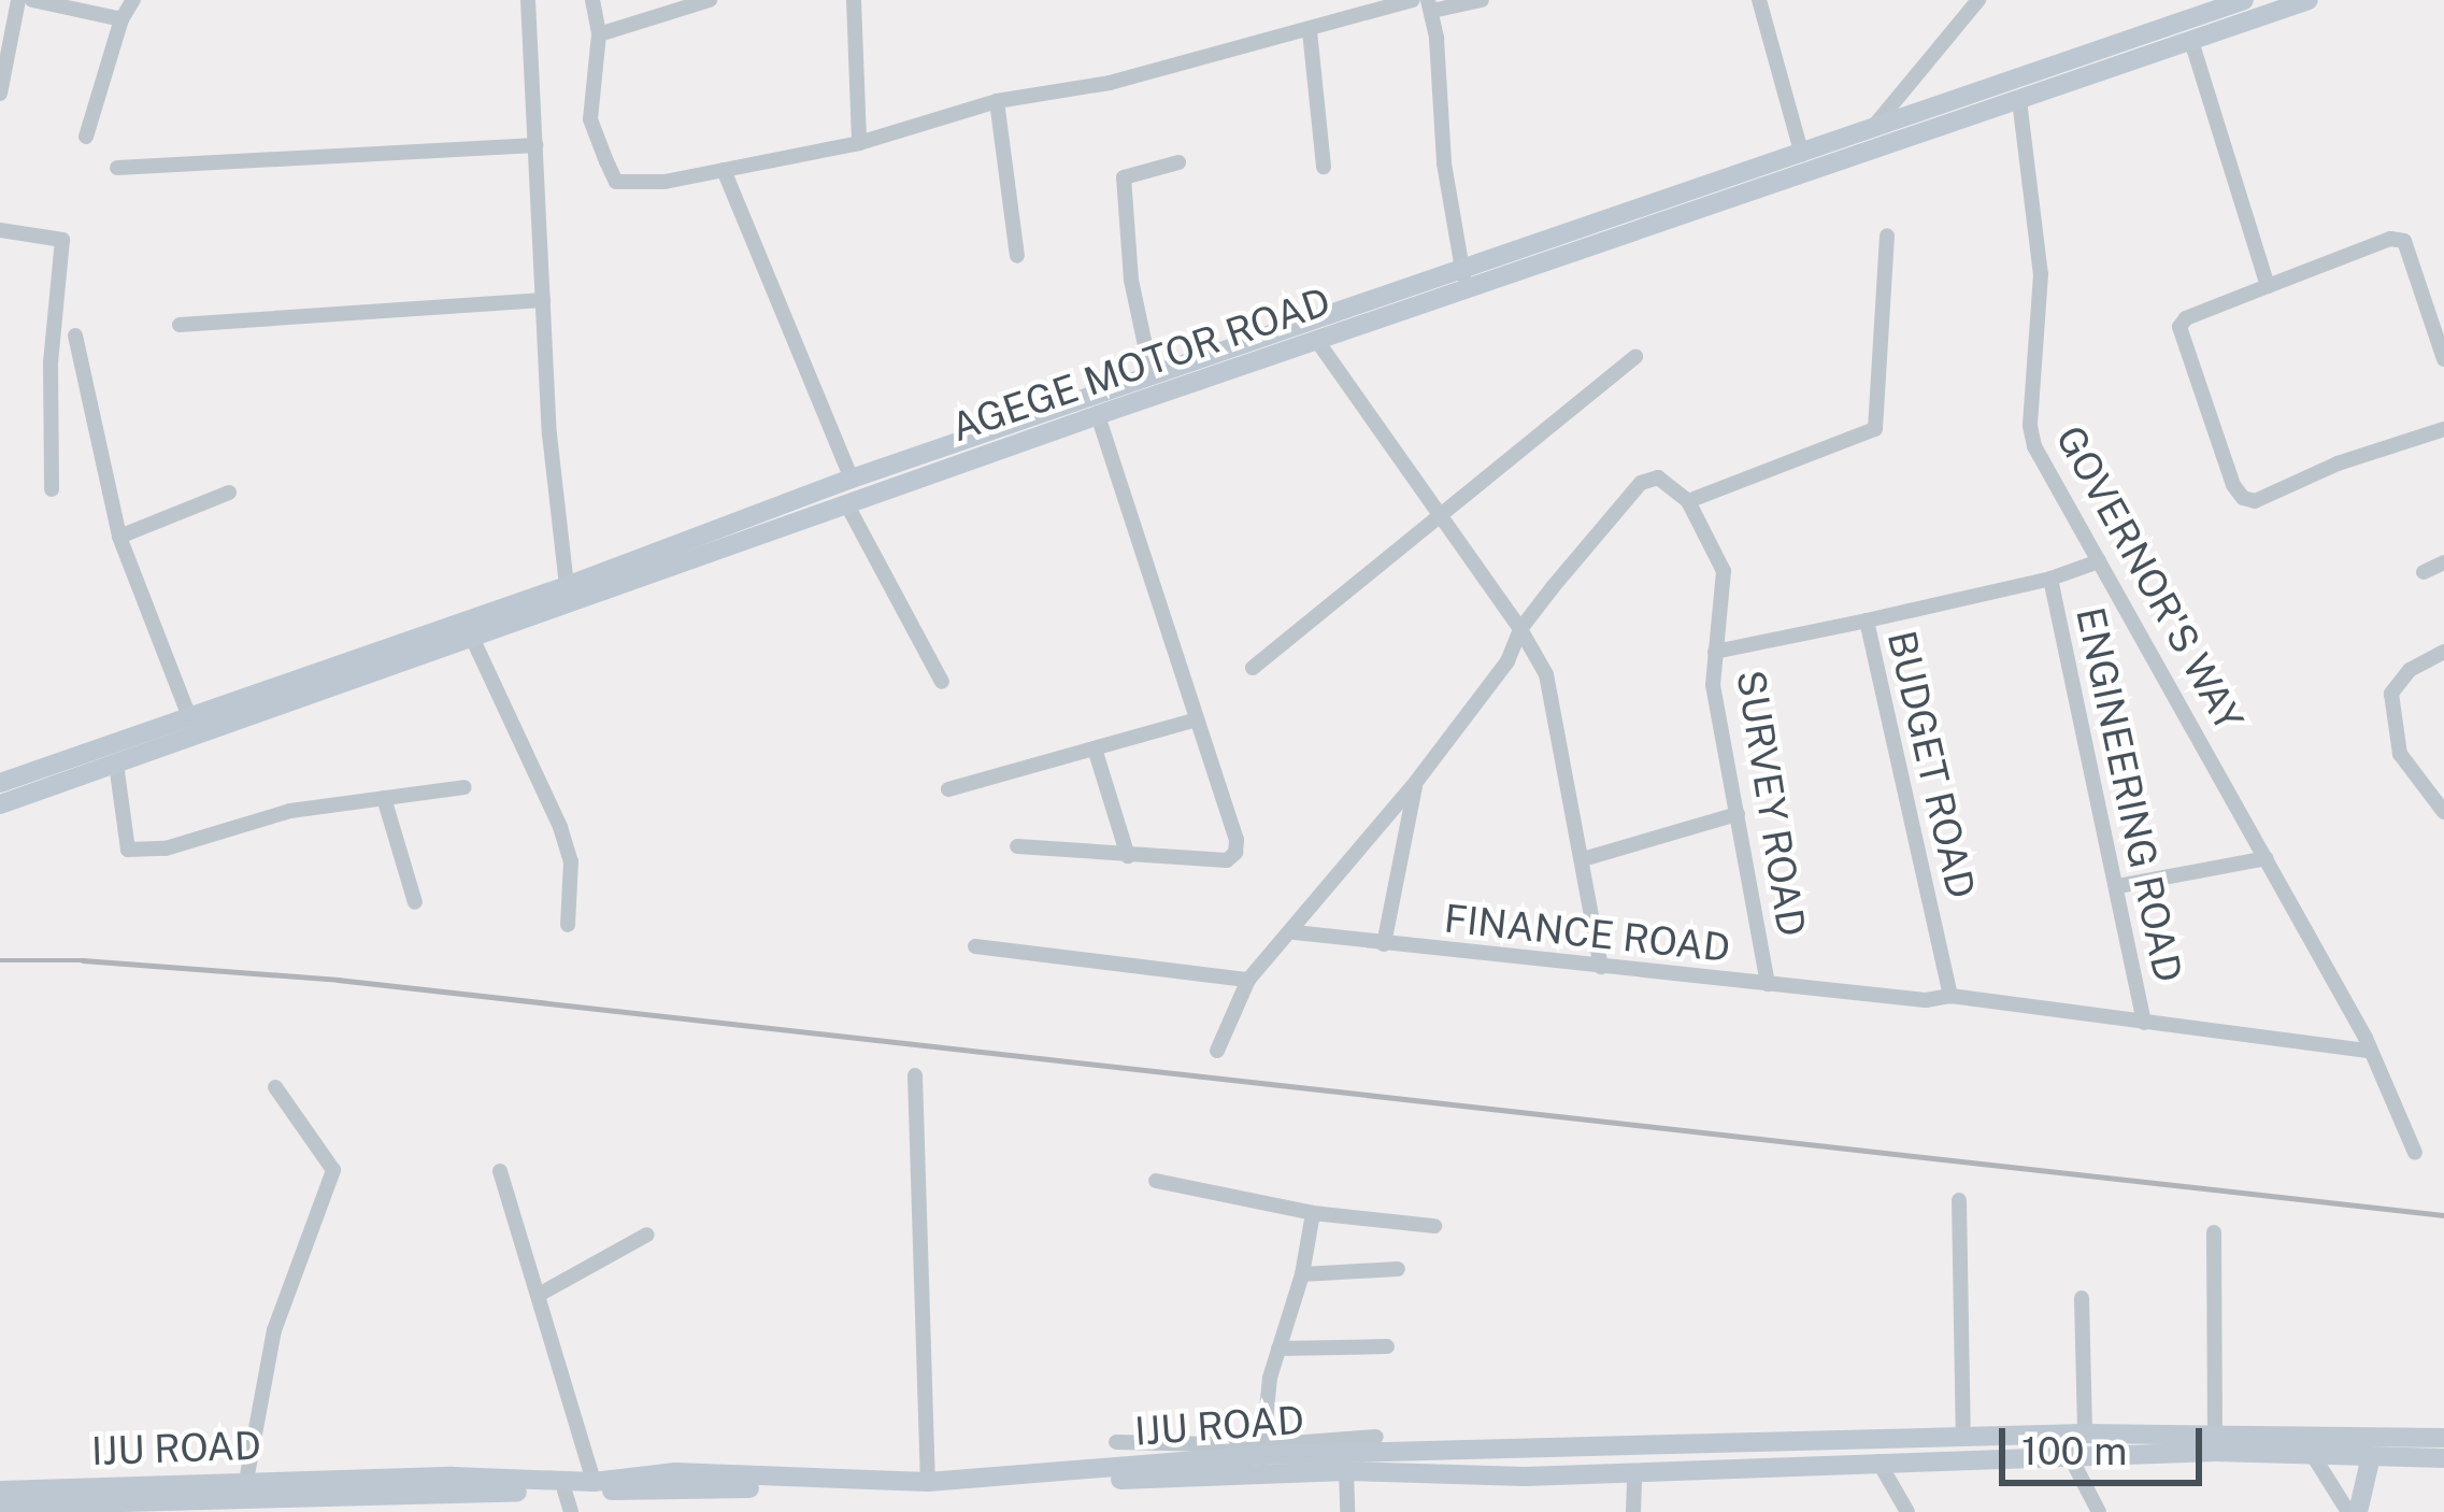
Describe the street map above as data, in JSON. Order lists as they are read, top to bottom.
{
  "streets": {
    "main road": ["AGEGE MOTOR ROAD", "IJU ROAD"],
    "street": [
      "GOVERNOR'S WAY",
      "BUDGET ROAD",
      "ENGINEERING ROAD",
      "SURVEY ROAD",
      "FINANCE ROAD"
    ]
  },
  "crossings": [
    ["AGEGE MOTOR ROAD", "GOVERNOR'S WAY"],
    ["GOVERNOR'S WAY", "FINANCE ROAD"],
    ["BUDGET ROAD", "SURVEY ROAD"],
    ["BUDGET ROAD", "FINANCE ROAD"],
    ["ENGINEERING ROAD", "FINANCE ROAD"],
    ["SURVEY ROAD", "FINANCE ROAD"]
  ],
  "scale_bar": "100 m"
}
